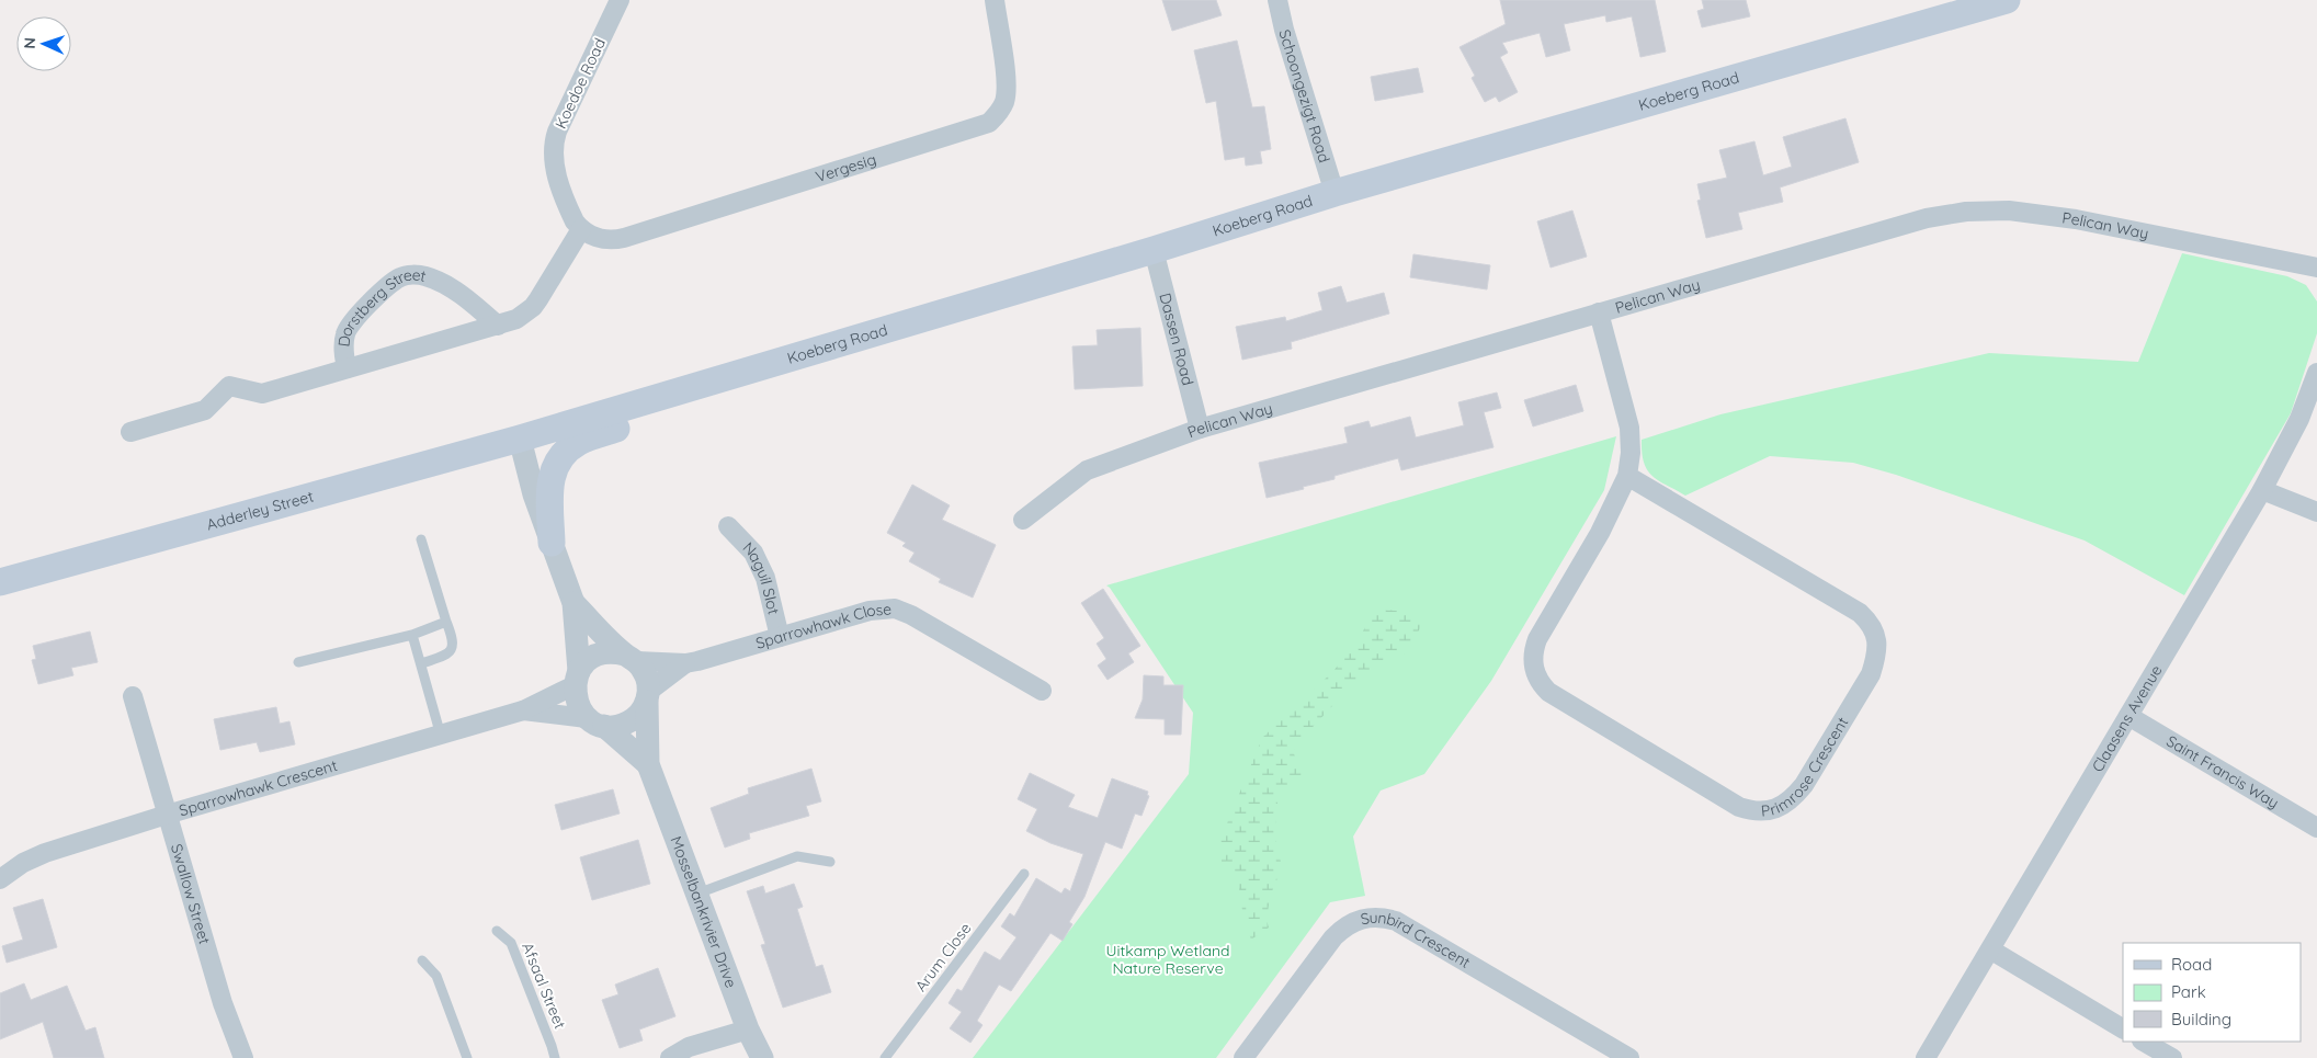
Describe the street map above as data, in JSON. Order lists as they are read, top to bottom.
{
  "streets": {
    "main road": ["Koeberg Road", "Adderley Street"],
    "street": [
      "Koedoe Road",
      "Schoongezigt Road",
      "Vergesig",
      "Pelican Way",
      "Dorstberg Street",
      "Dassen Road",
      "Naguil Slot",
      "Sparrowhawk Close",
      "Claasens Avenue",
      "Primrose Crescent",
      "Saint Francis Way",
      "Sparrowhawk Crescent",
      "Swallow Street",
      "Mosselbankrivier Drive",
      "Sunbird Crescent"
    ],
    "lane": ["Arum Close", "Afsaal Street"]
  },
  "crossings": [
    ["Koedoe Road", "Vergesig"],
    ["Koedoe Road", "Dorstberg Street"],
    ["Koeberg Road", "Schoongezigt Road"],
    ["Koeberg Road", "Dassen Road"],
    ["Koeberg Road", "Adderley Street"],
    ["Koeberg Road", "Mosselbankrivier Drive"],
    ["Vergesig", "Dorstberg Street"],
    ["Pelican Way", "Dassen Road"],
    ["Pelican Way", "Primrose Crescent"],
    ["Adderley Street", "Mosselbankrivier Drive"],
    ["Naguil Slot", "Sparrowhawk Close"],
    ["Sparrowhawk Close", "Sparrowhawk Crescent"],
    ["Sparrowhawk Close", "Mosselbankrivier Drive"],
    ["Claasens Avenue", "Saint Francis Way"],
    ["Sparrowhawk Crescent", "Swallow Street"],
    ["Sparrowhawk Crescent", "Mosselbankrivier Drive"]
  ],
  "parks": ["Uitkamp Wetland Nature Reserve"],
  "legend": ["Road", "Park", "Building"],
  "north": "left"
}
